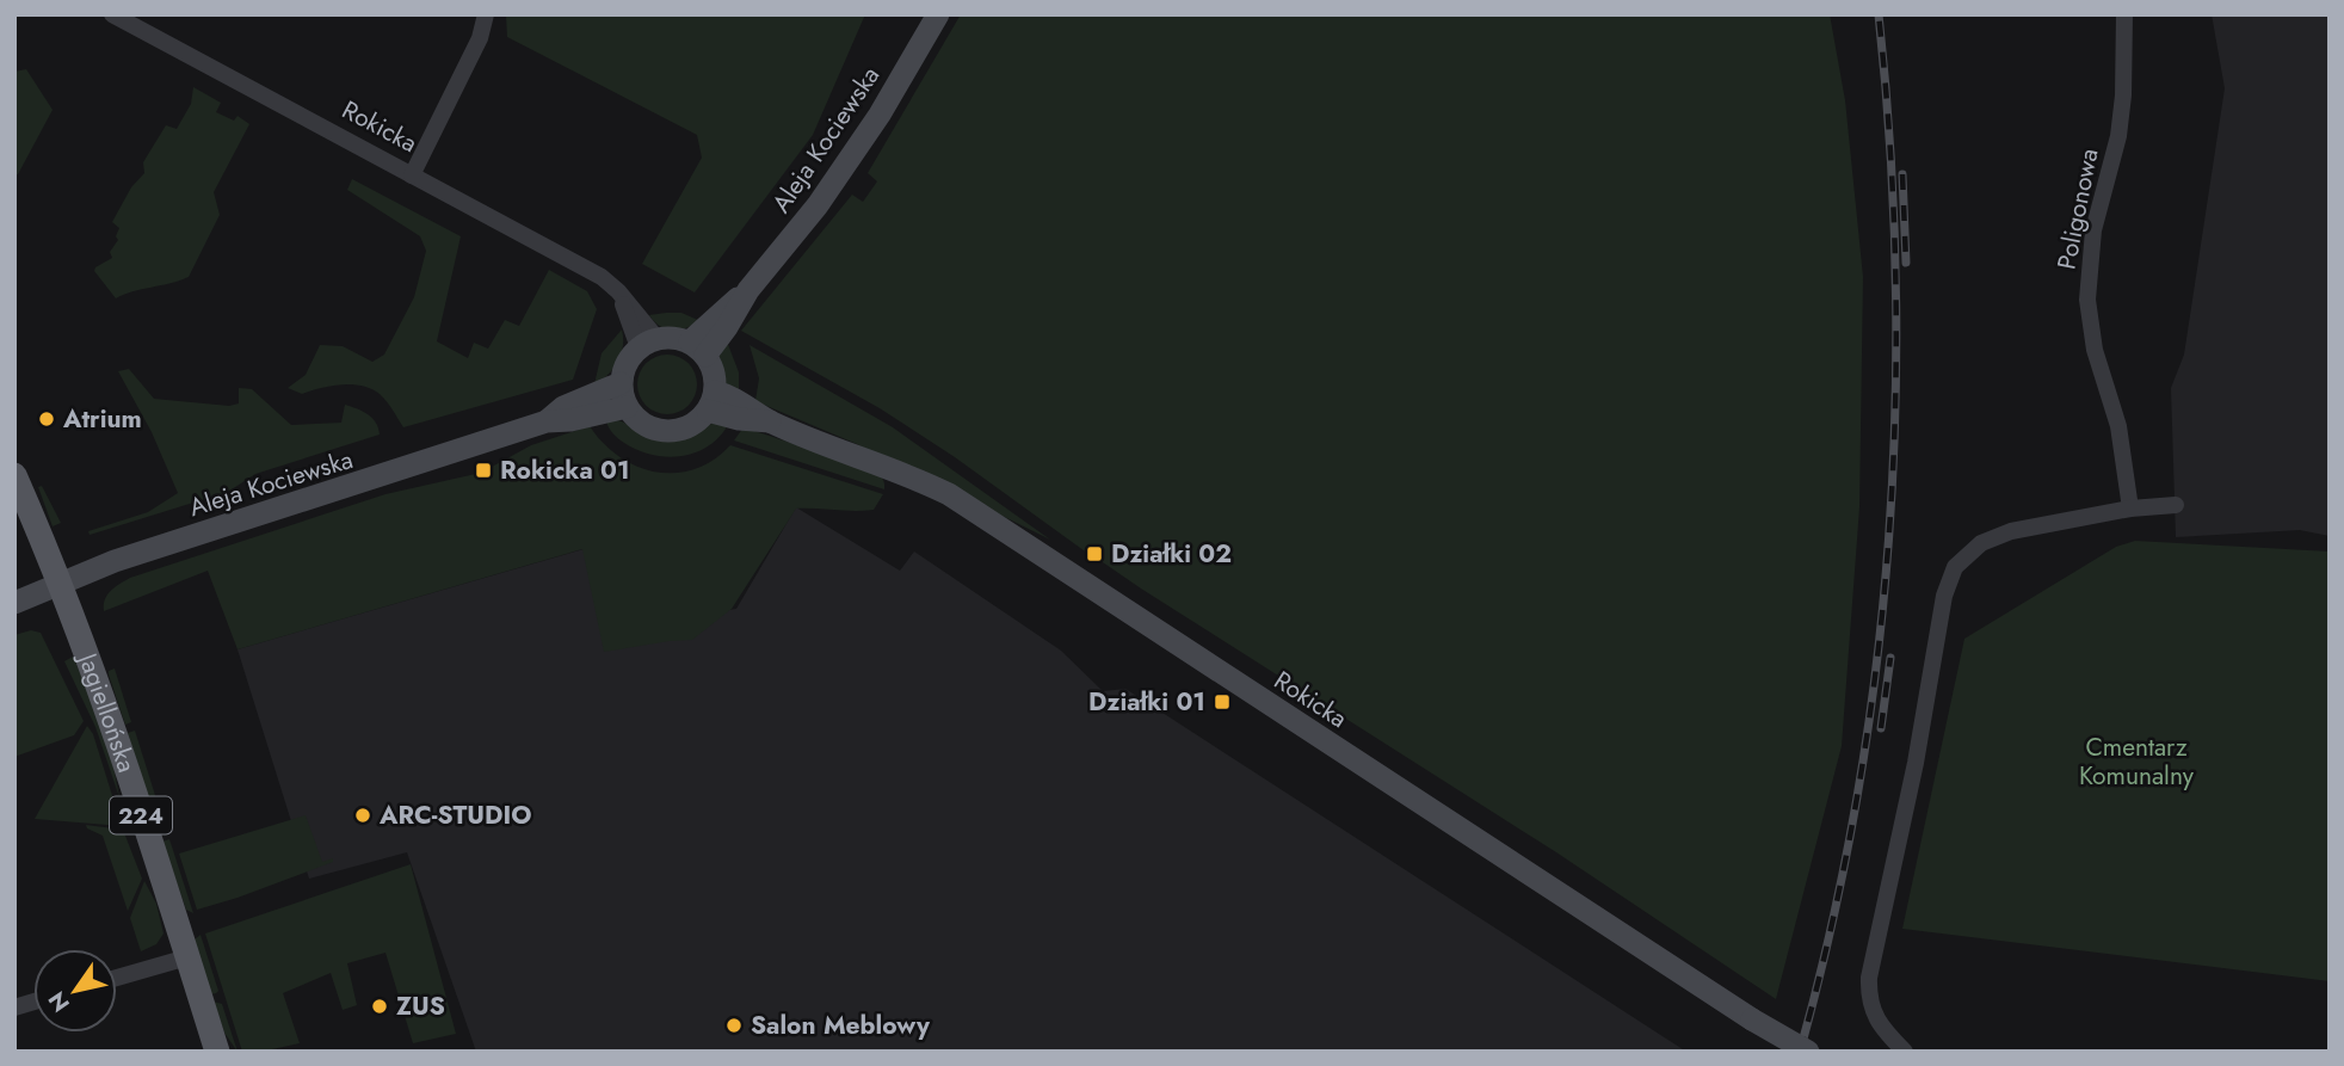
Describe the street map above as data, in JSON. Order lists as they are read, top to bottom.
{
  "streets": {
    "main road": ["Jagiellońska", "224"],
    "street": ["Rokicka", "Aleja Kociewska", "Poligonowa"]
  },
  "crossings": [
    ["Rokicka", "Aleja Kociewska"],
    ["Aleja Kociewska", "Jagiellońska"]
  ],
  "parks": ["Cmentarz Komunalny"],
  "places": {
    "other": [
      "Atrium",
      "ARC-STUDIO",
      "ZUS",
      "Salon Meblowy"
    ],
    "transit": ["Rokicka 01", "Działki 02", "Działki 01"]
  },
  "north": "bottom left"
}
